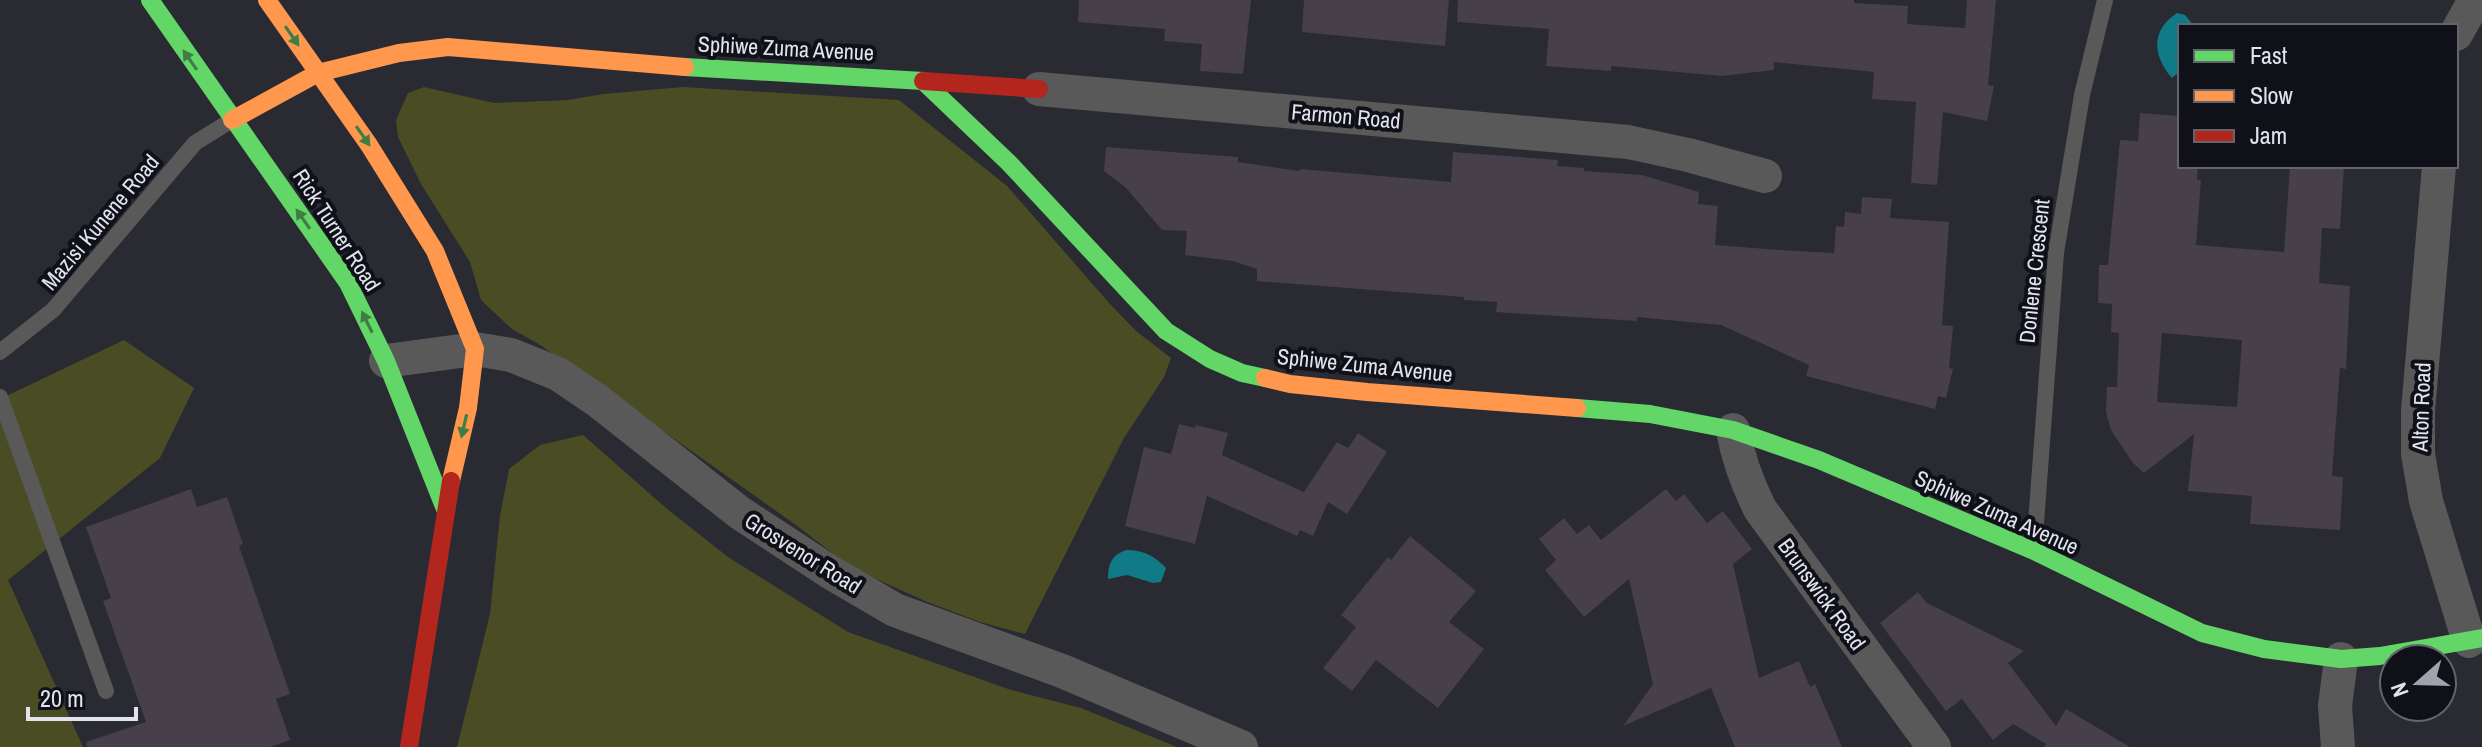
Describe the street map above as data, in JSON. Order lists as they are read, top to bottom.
{
  "streets": {
    "street": [
      "Sphiwe Zuma Avenue",
      "Farmon Road",
      "Rick Turner Road",
      "Alton Road",
      "Grosvenor Road",
      "Brunswick Road"
    ],
    "lane": ["Mazisi Kunene Road", "Donlene Crescent"]
  },
  "crossings": [
    ["Sphiwe Zuma Avenue", "Farmon Road"],
    ["Sphiwe Zuma Avenue", "Mazisi Kunene Road"],
    ["Sphiwe Zuma Avenue", "Rick Turner Road"],
    ["Sphiwe Zuma Avenue", "Donlene Crescent"],
    ["Sphiwe Zuma Avenue", "Alton Road"],
    ["Sphiwe Zuma Avenue", "Brunswick Road"],
    ["Mazisi Kunene Road", "Rick Turner Road"],
    ["Rick Turner Road", "Grosvenor Road"]
  ],
  "legend": ["Fast", "Slow", "Jam"],
  "scale_bar": "20 m",
  "north": "left"
}
